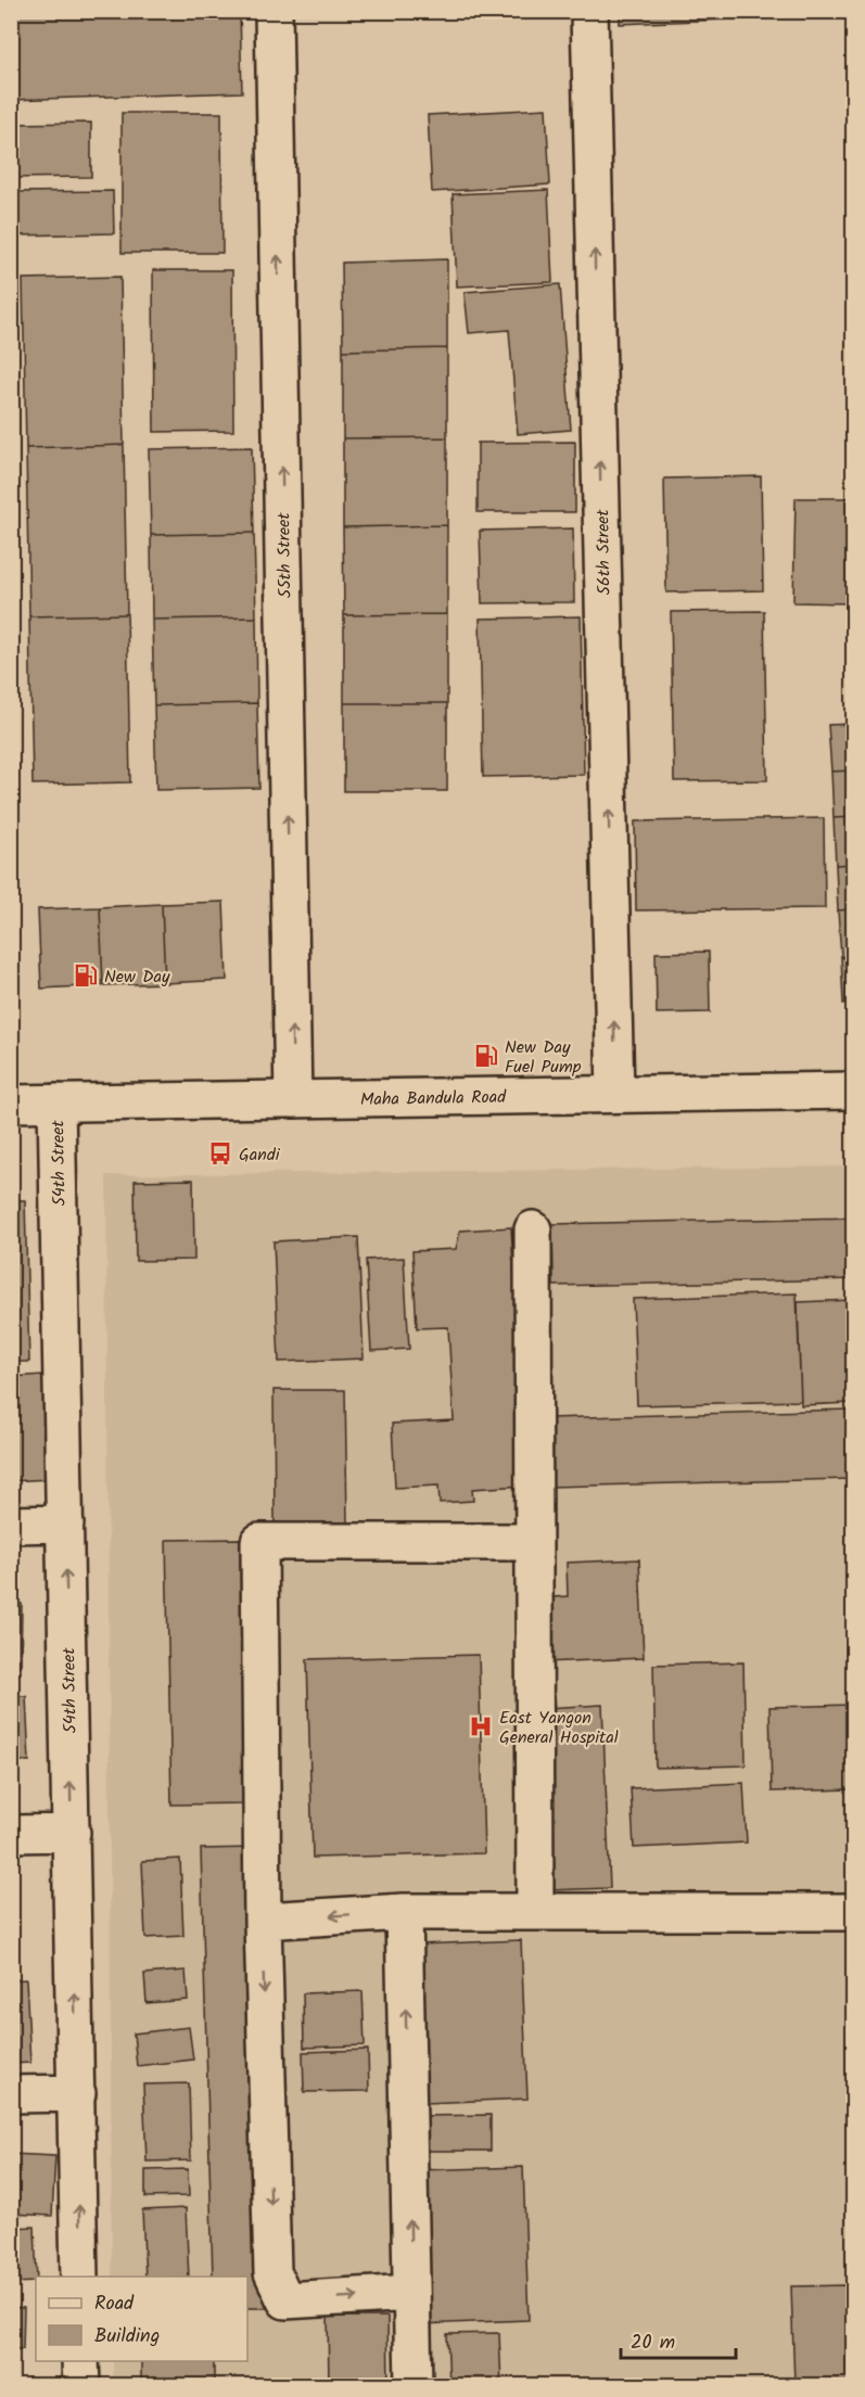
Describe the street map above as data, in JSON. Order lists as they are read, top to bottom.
{
  "streets": {
    "street": [
      "56th Street",
      "55th Street",
      "Maha Bandula Road",
      "54th Street"
    ]
  },
  "crossings": [
    ["56th Street", "Maha Bandula Road"],
    ["55th Street", "Maha Bandula Road"],
    ["Maha Bandula Road", "54th Street"]
  ],
  "one_way": ["56th Street", "55th Street", "54th Street"],
  "places": {
    "fuel station": ["New Day", "New Day Fuel Pump"],
    "bus stop": ["Gandi"],
    "hospital": ["East Yangon General Hospital"]
  },
  "legend": ["Road", "Building"],
  "scale_bar": "20 m"
}
